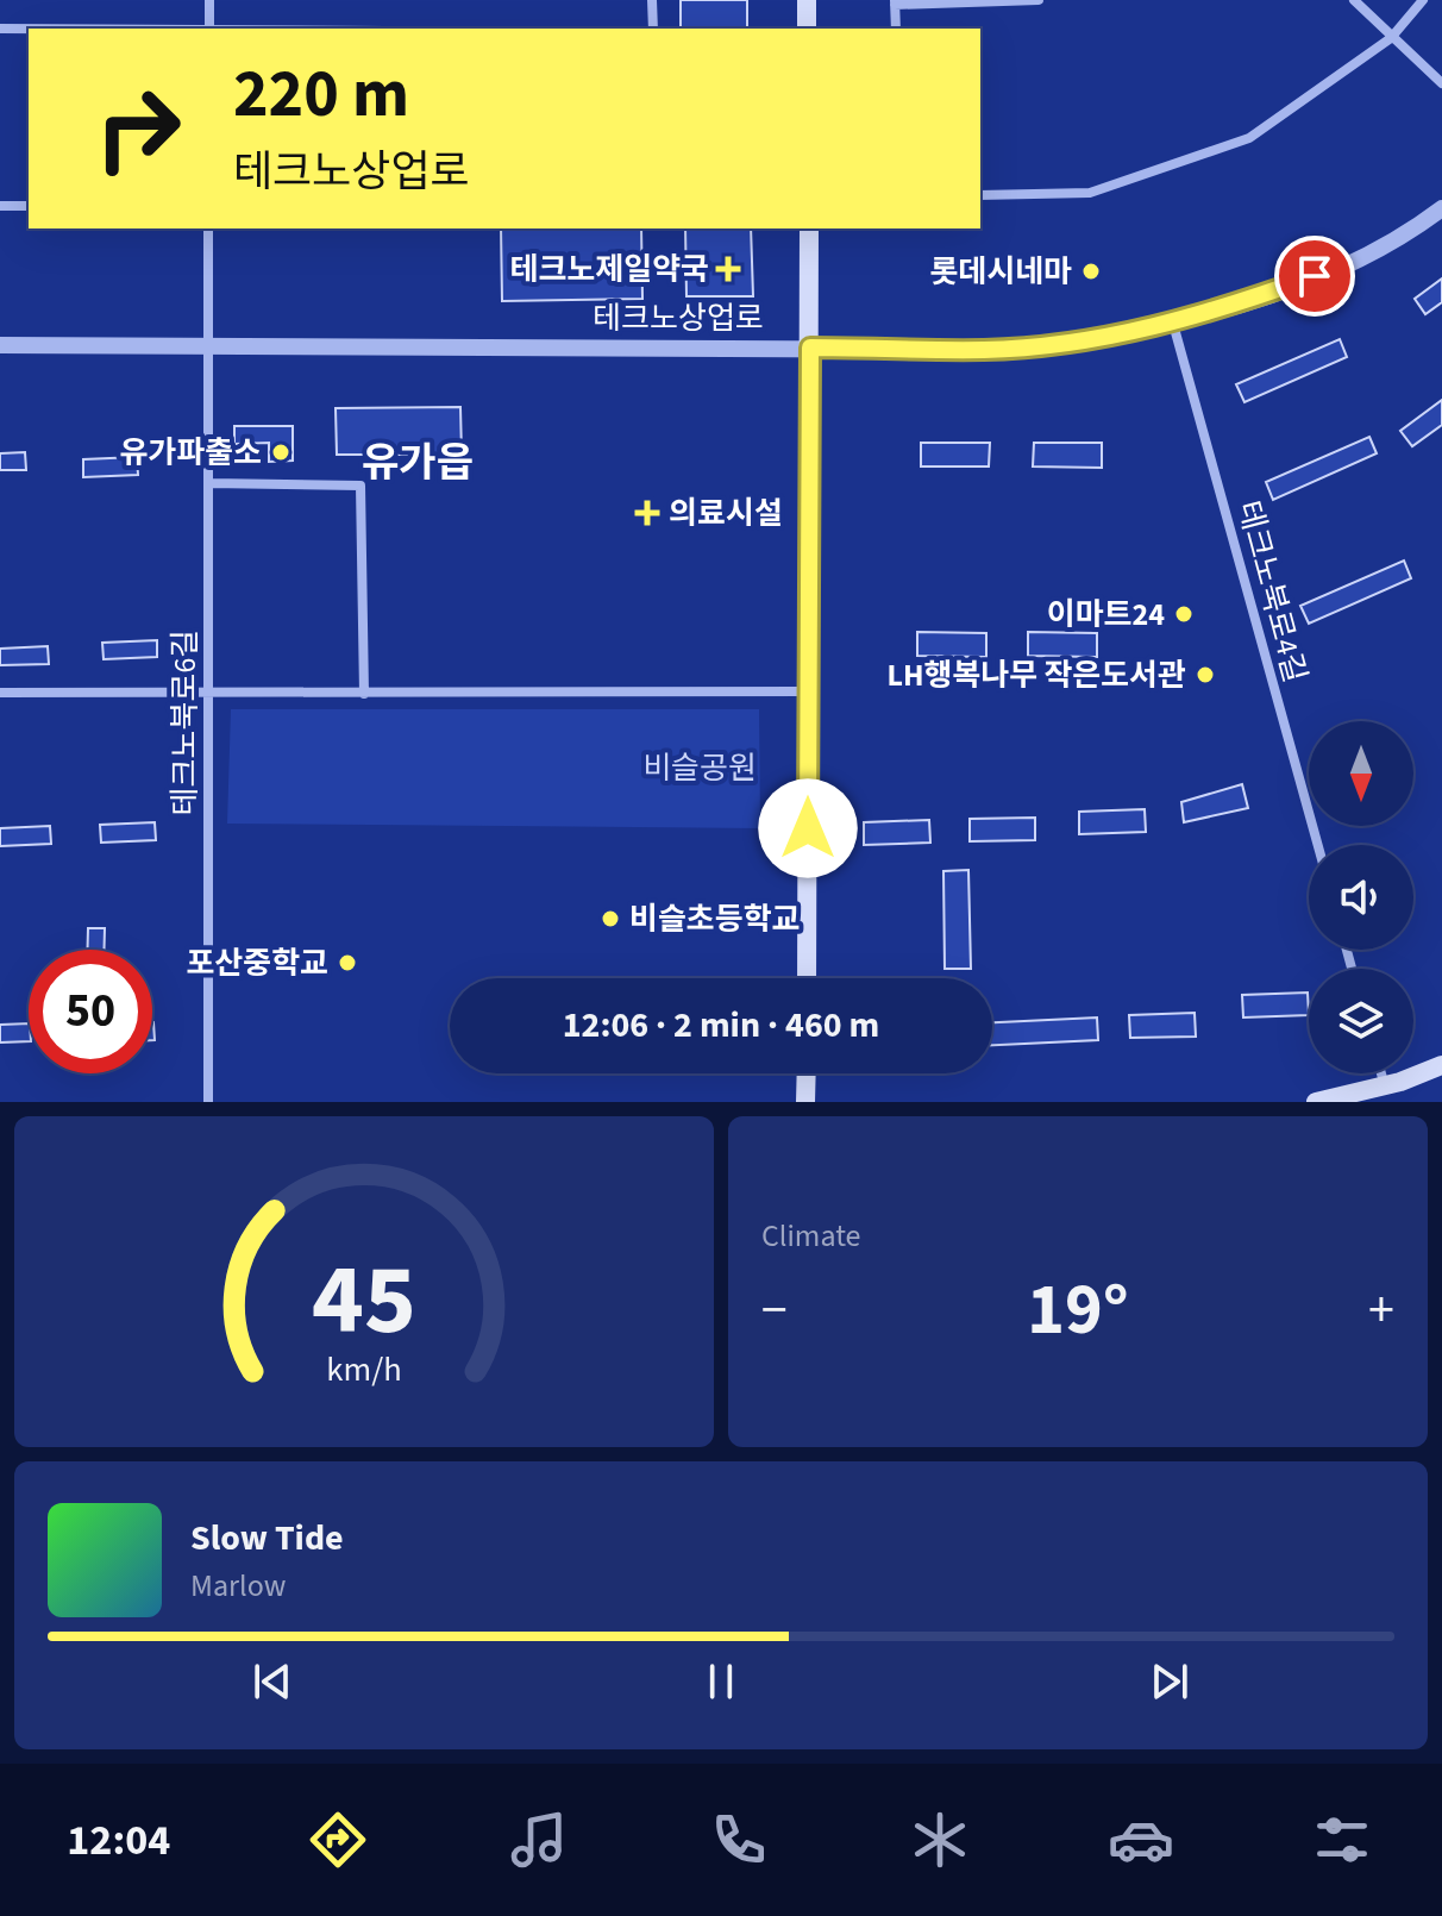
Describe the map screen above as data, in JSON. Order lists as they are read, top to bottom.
{
  "streets": {
    "street": ["테크노상업로", "테크노북로4길", "테크노북로6길"]
  },
  "crossings": [
    ["테크노상업로", "테크노북로4길"],
    ["테크노상업로", "테크노북로6길"]
  ],
  "districts": ["유가읍"],
  "parks": ["비슬공원"],
  "places": {
    "health": ["테크노제일약국", "의료시설"],
    "other": [
      "롯데시네마",
      "유가파출소",
      "이마트24",
      "LH행복나무 작은도서관",
      "비슬초등학교",
      "포산중학교"
    ]
  },
  "north": "bottom",
  "page": {
    "turn": ["220 m", "테크노상업로"],
    "limit": "50",
    "trip": "12:06 · 2 min · 460 m",
    "tile": "Climate",
    "heat": ["−", "19°", "+"],
    "song": ["Slow Tide", "Marlow"],
    "tabs": "12:04",
    "gauge": ["45", "km/h"]
  }
}
